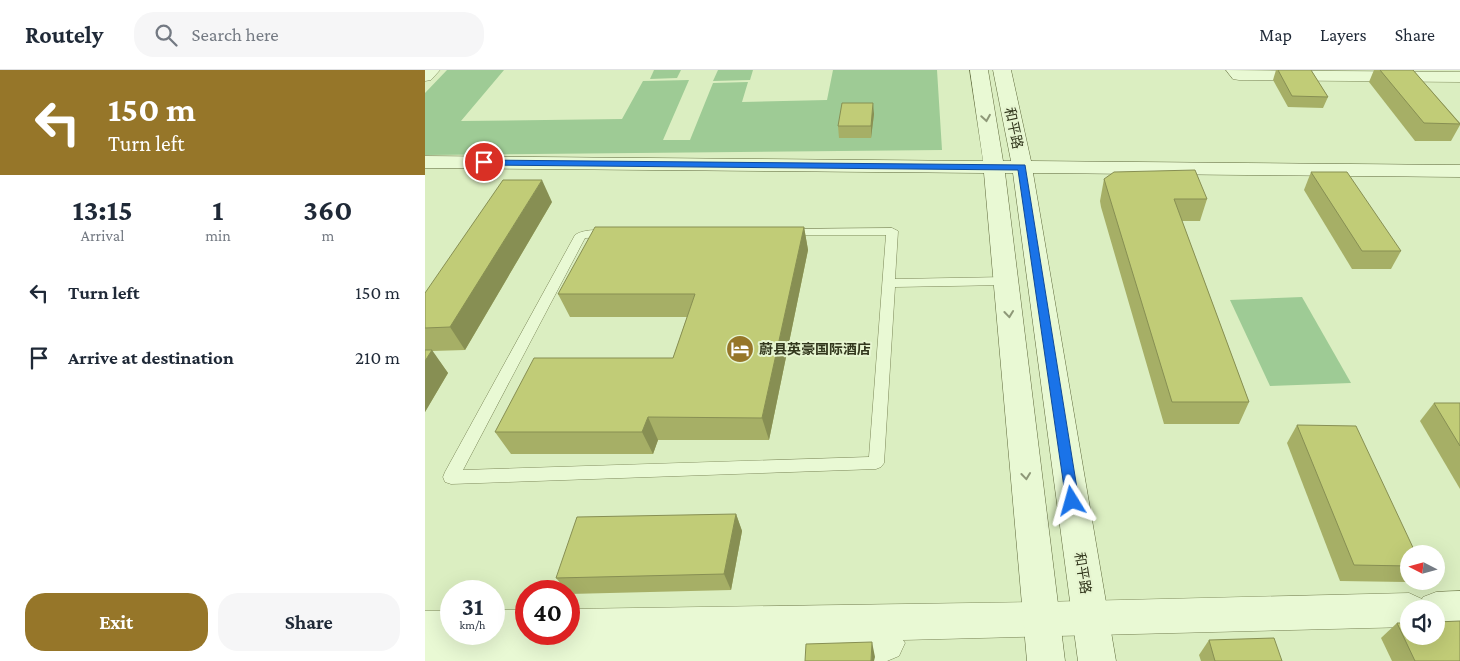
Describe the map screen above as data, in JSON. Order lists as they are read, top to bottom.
{
  "streets": {
    "street": ["和平路"]
  },
  "places": {
    "hotel": ["蔚县英豪国际酒店"]
  },
  "north": "left",
  "page": {
    "header": "Routely",
    "search": "Search here",
    "nav": ["Map", "Layers", "Share"],
    "turn": ["150 m", "Turn left"],
    "eta": [
      "13:15",
      "Arrival",
      "1",
      "min",
      "360",
      "m"
    ],
    "list": [
      {
        "name": "Turn left",
        "value": "150 m"
      },
      {
        "name": "Arrive at destination",
        "value": "210 m"
      }
    ],
    "speed": "31 km/h",
    "limit": "40",
    "buttons": ["Exit", "Share"]
  }
}
